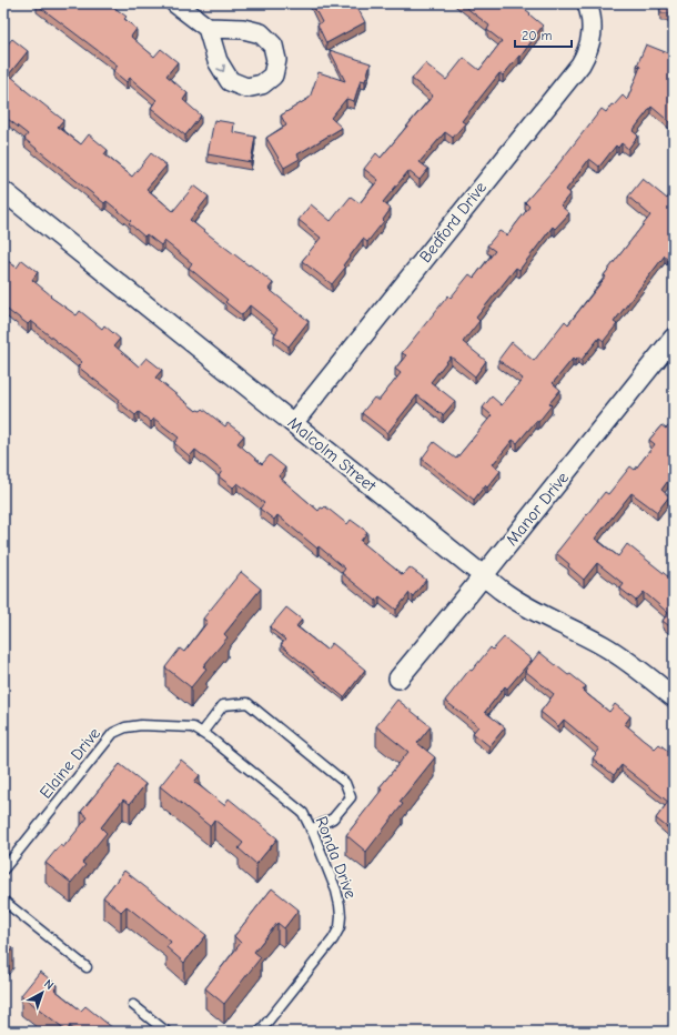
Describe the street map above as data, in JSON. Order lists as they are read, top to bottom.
{
  "streets": {
    "street": ["Bedford Drive", "Malcolm Street", "Manor Drive"],
    "lane": ["Elaine Drive", "Ronda Drive"]
  },
  "crossings": [
    ["Bedford Drive", "Malcolm Street"],
    ["Malcolm Street", "Manor Drive"],
    ["Elaine Drive", "Ronda Drive"]
  ],
  "scale_bar": "20 m",
  "north": "top right"
}
